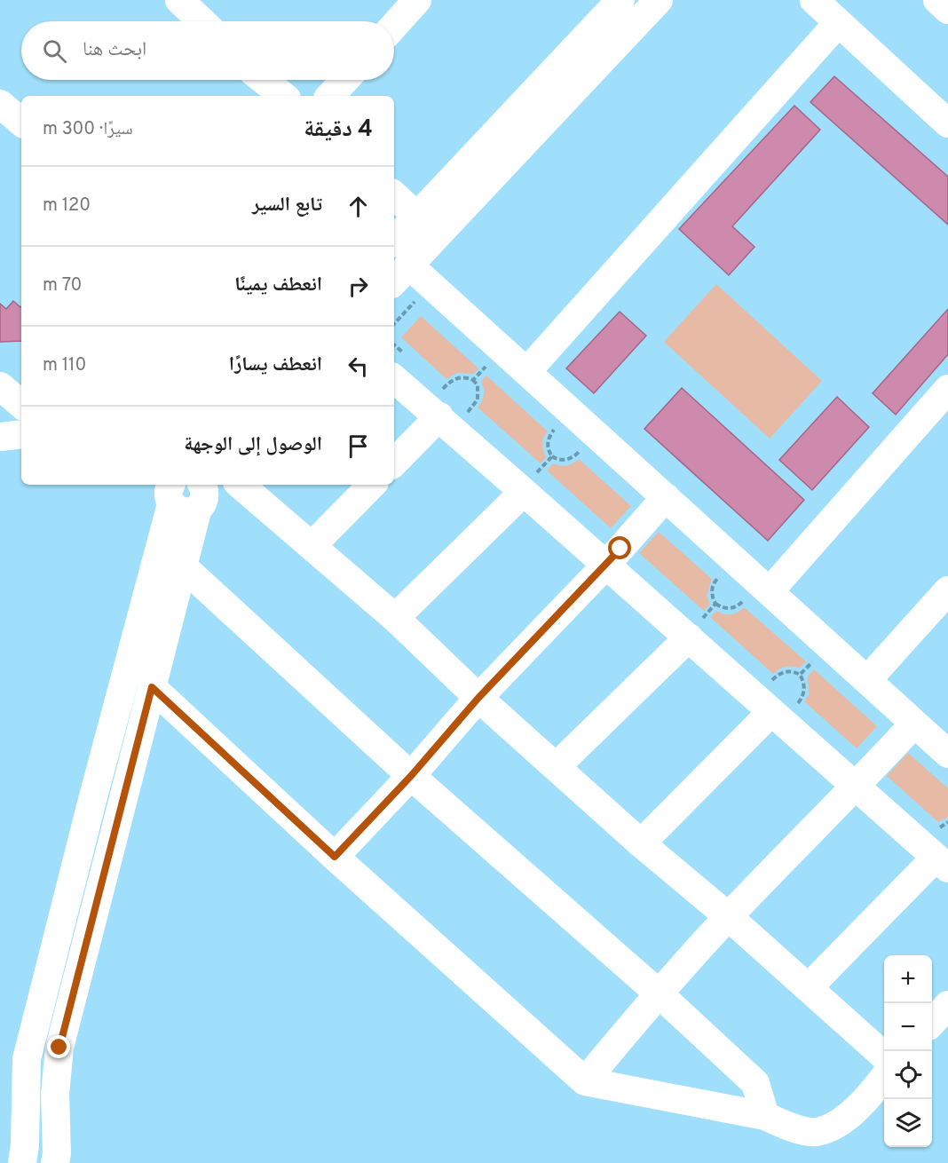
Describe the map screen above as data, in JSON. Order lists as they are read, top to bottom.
{
  "page": {
    "search": "ابحث هنا",
    "heading": ["4 دقيقة", "سيرًا · 300 m"],
    "list": [
      ["تابع السير", "120 m"],
      ["انعطف يمينًا", "70 m"],
      ["انعطف يسارًا", "110 m"],
      "الوصول إلى الوجهة"
    ],
    "map_buttons": ["+", "−"]
  }
}
